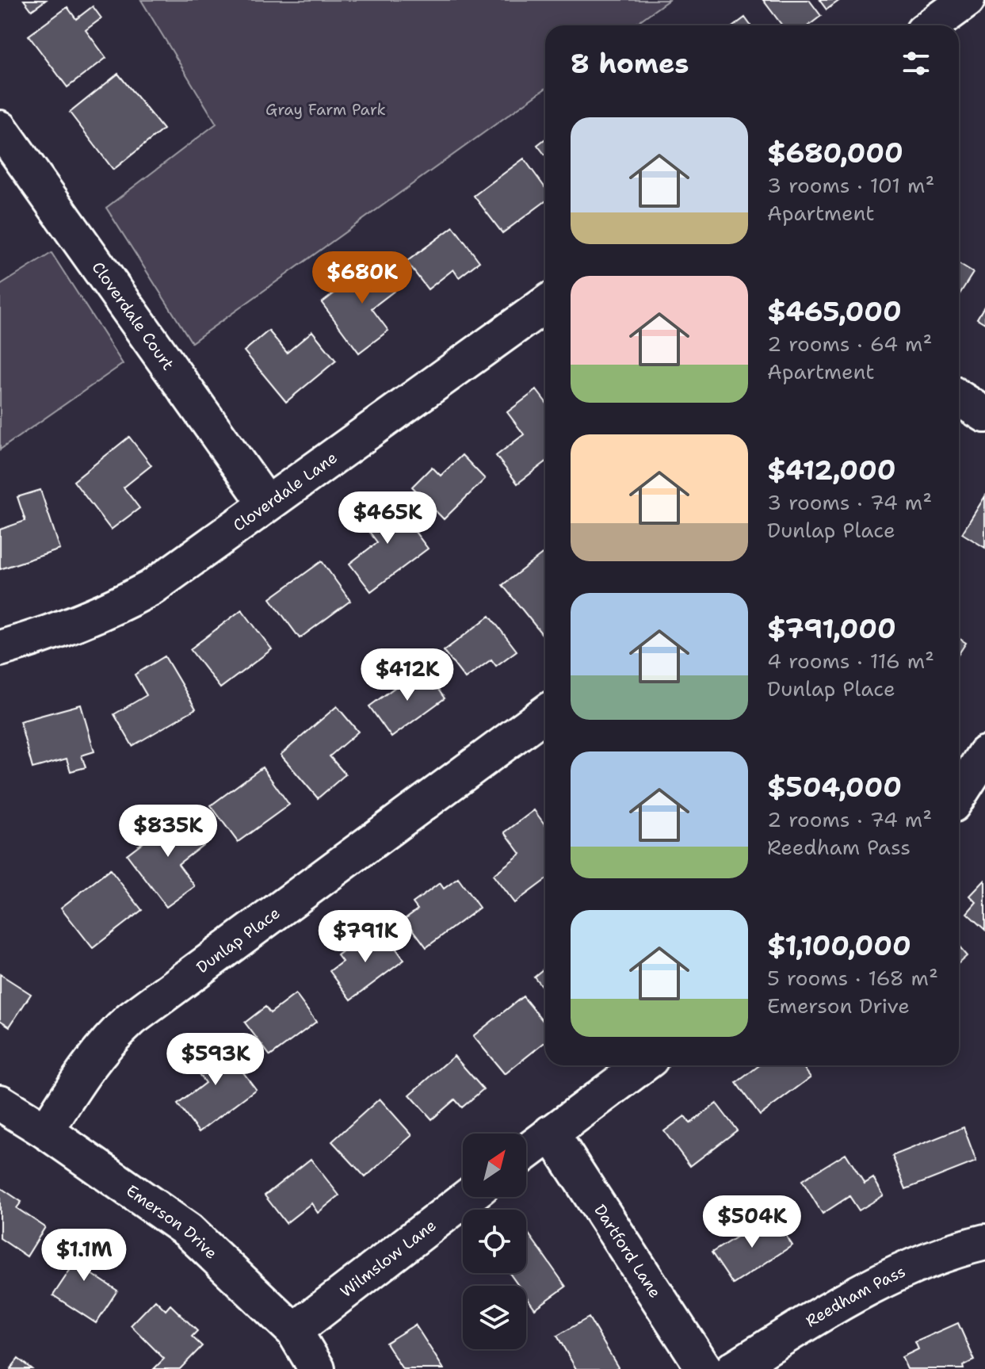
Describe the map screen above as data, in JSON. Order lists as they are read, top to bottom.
{
  "streets": {
    "street": [
      "Cloverdale Court",
      "Cloverdale Lane",
      "Dunlap Place",
      "Emerson Drive",
      "Dartford Lane",
      "Wilmslow Lane",
      "Reedham Pass"
    ]
  },
  "crossings": [
    ["Cloverdale Court", "Cloverdale Lane"],
    ["Dunlap Place", "Emerson Drive"],
    ["Emerson Drive", "Wilmslow Lane"]
  ],
  "parks": ["Gray Farm Park"],
  "north": "top right",
  "page": {
    "heading": "8 homes",
    "list": [
      {
        "name": "$680,000",
        "note": "3 rooms · 101 m² · Apartment"
      },
      {
        "name": "$465,000",
        "note": "2 rooms · 64 m² · Apartment"
      },
      {
        "name": "$412,000",
        "note": "3 rooms · 74 m² · Dunlap Place"
      },
      {
        "name": "$791,000",
        "note": "4 rooms · 116 m² · Dunlap Place"
      },
      {
        "name": "$504,000",
        "note": "2 rooms · 74 m² · Reedham Pass"
      },
      {
        "name": "$1,100,000",
        "note": "5 rooms · 168 m² · Emerson Drive"
      }
    ],
    "price": [
      "$680K",
      "$465K",
      "$412K",
      "$835K",
      "$791K",
      "$593K",
      "$504K",
      "$1.1M"
    ]
  }
}
